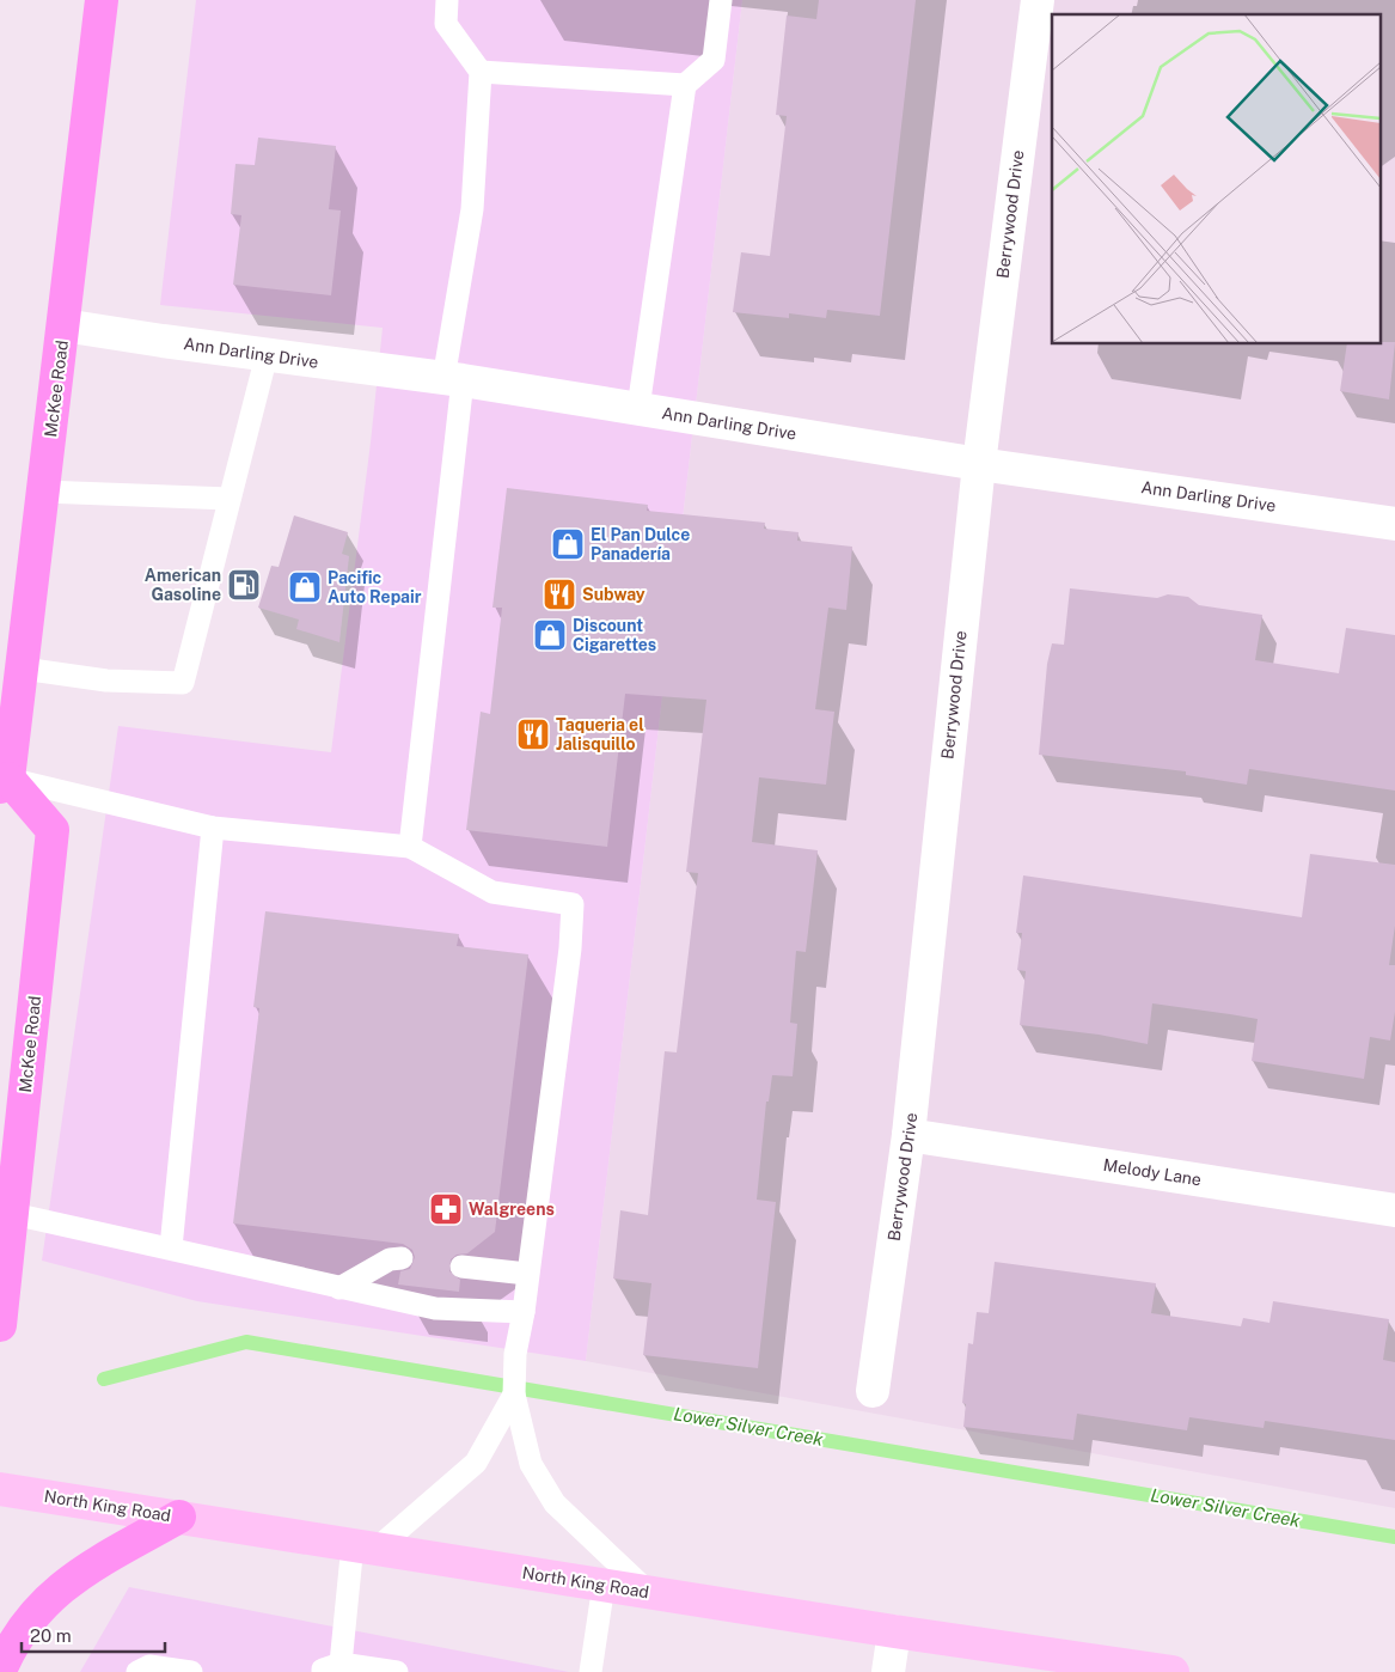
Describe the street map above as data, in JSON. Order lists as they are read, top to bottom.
{
  "streets": {
    "main road": ["McKee Road", "North King Road"],
    "street": ["Berrywood Drive", "Ann Darling Drive", "Melody Lane"]
  },
  "crossings": [
    ["Berrywood Drive", "Ann Darling Drive"],
    ["Berrywood Drive", "Melody Lane"],
    ["Ann Darling Drive", "McKee Road"]
  ],
  "water": ["Lower Silver Creek"],
  "places": {
    "shop": ["El Pan Dulce Panadería", "Pacific Auto Repair", "Discount Cigarettes"],
    "fuel station": ["American Gasoline"],
    "restaurant": ["Subway", "Taqueria el Jalisquillo"],
    "pharmacy": ["Walgreens"]
  },
  "scale_bar": "20 m"
}
